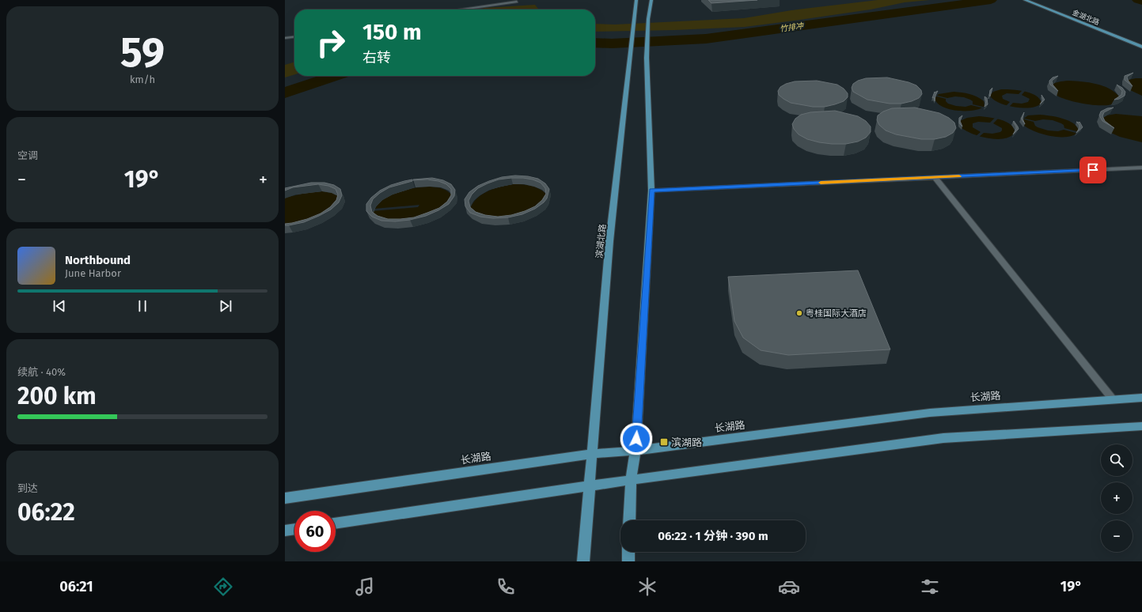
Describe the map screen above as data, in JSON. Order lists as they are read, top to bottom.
{
  "streets": {
    "main road": ["金湖北路", "滨湖北路", "长湖路"]
  },
  "crossings": [
    ["滨湖北路", "长湖路"]
  ],
  "water": ["竹排冲"],
  "places": {
    "other": ["粤桂国际大酒店"],
    "transit": ["滨湖路"]
  },
  "page": {
    "tile": [
      ["59", "km/h"],
      "空调",
      ["续航 · 40%", "200 km"],
      ["到达", "06:22"]
    ],
    "turn": ["150 m", "右转"],
    "heat": ["−", "19°", "+"],
    "song": ["Northbound", "June Harbor"],
    "map_buttons": ["+", "−"],
    "limit": "60",
    "trip": "06:22 · 1 分钟 · 390 m",
    "tabs": ["06:21", "19°"]
  }
}
